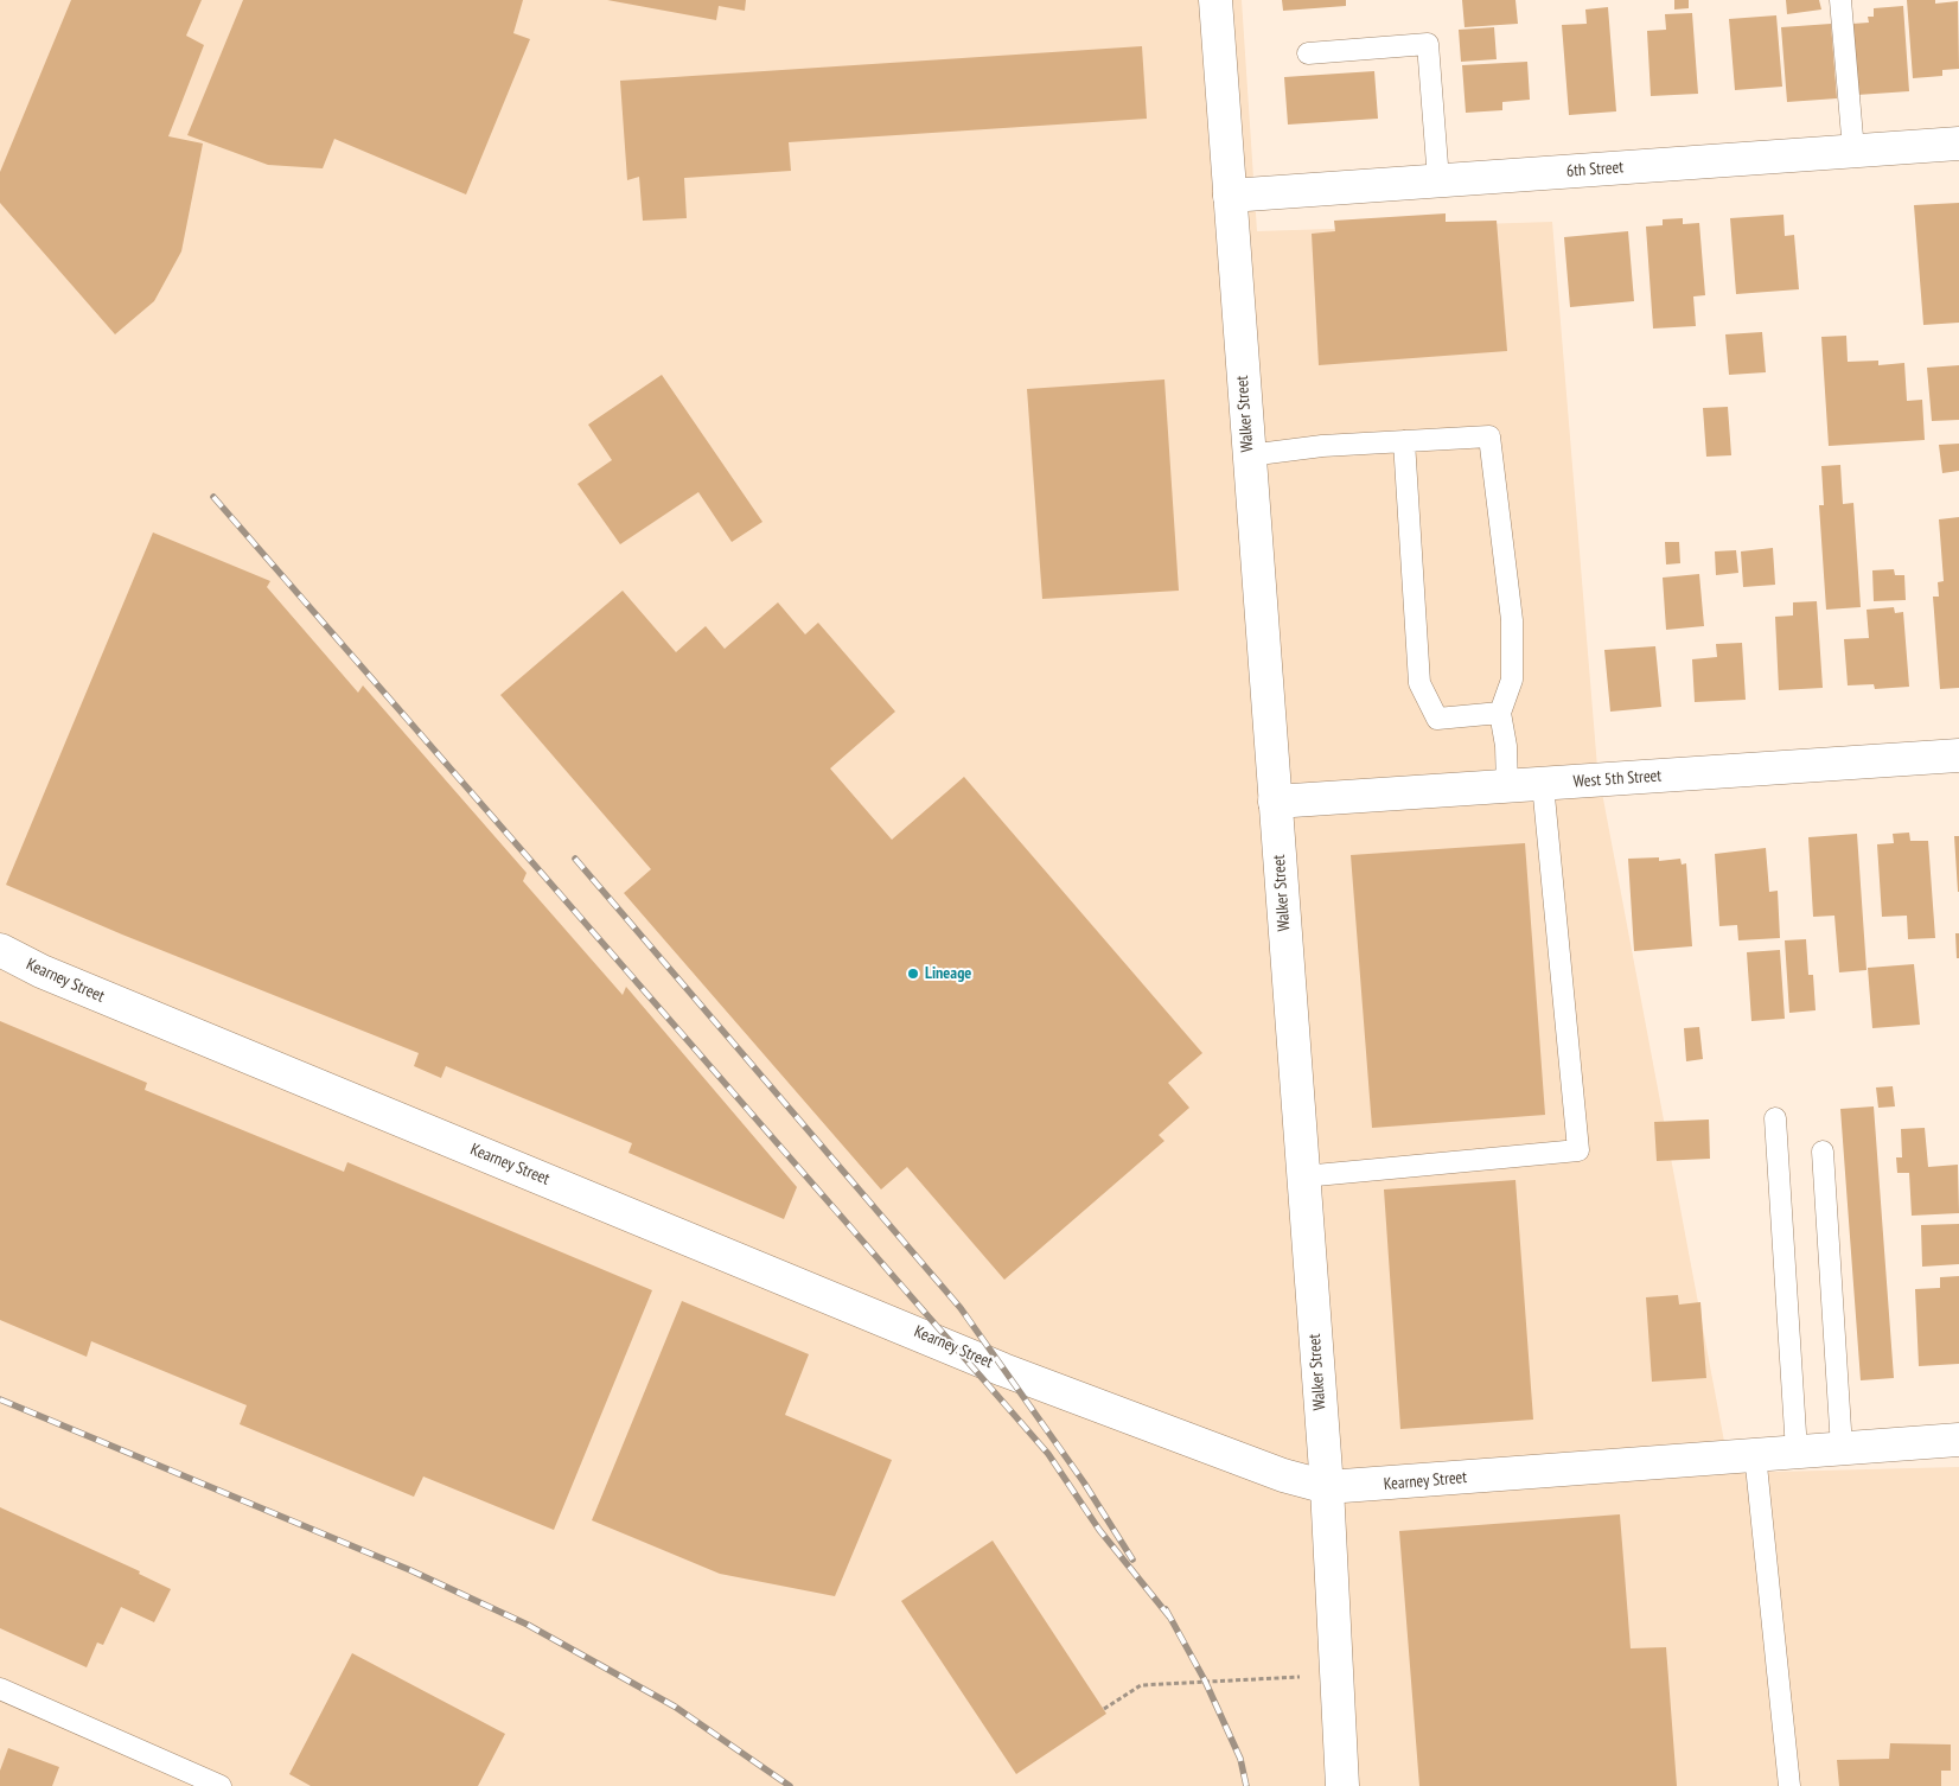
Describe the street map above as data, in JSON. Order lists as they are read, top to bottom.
{
  "streets": {
    "street": [
      "6th Street",
      "Walker Street",
      "West 5th Street",
      "Kearney Street"
    ]
  },
  "crossings": [
    ["6th Street", "Walker Street"],
    ["Walker Street", "West 5th Street"],
    ["Walker Street", "Kearney Street"]
  ],
  "places": ["Lineage"]
}
